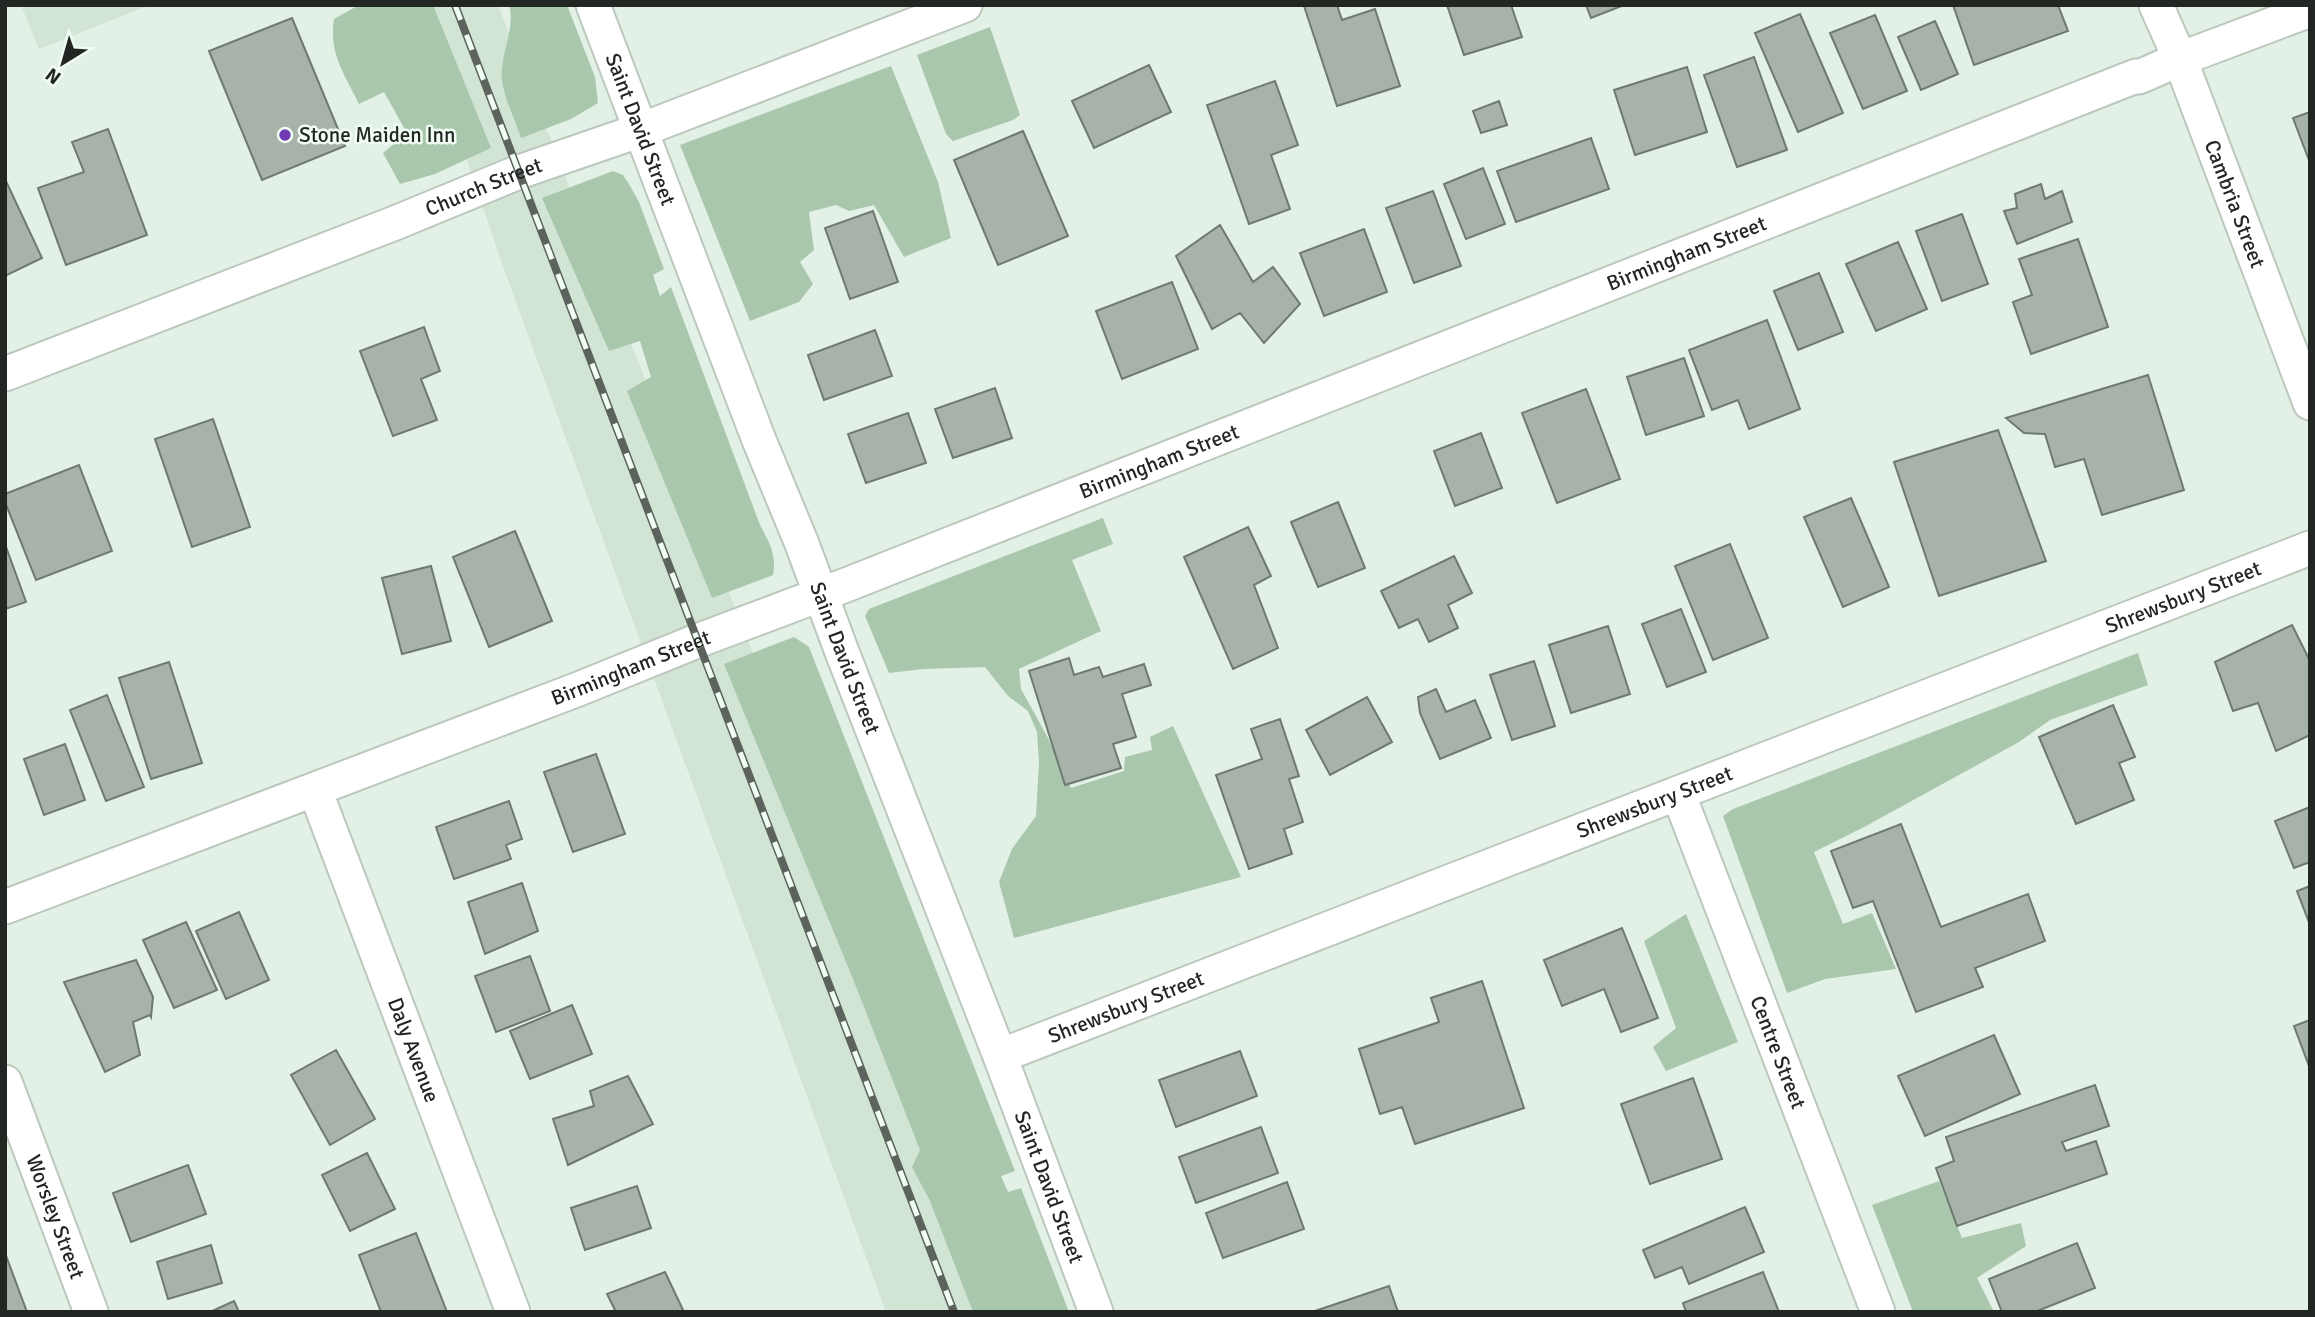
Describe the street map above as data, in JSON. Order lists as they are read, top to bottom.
{
  "streets": {
    "street": [
      "Saint David Street",
      "Church Street",
      "Cambria Street",
      "Birmingham Street",
      "Shrewsbury Street",
      "Daly Avenue",
      "Centre Street",
      "Worsley Street"
    ]
  },
  "crossings": [
    ["Saint David Street", "Church Street"],
    ["Saint David Street", "Birmingham Street"],
    ["Saint David Street", "Shrewsbury Street"],
    ["Cambria Street", "Birmingham Street"],
    ["Birmingham Street", "Daly Avenue"],
    ["Shrewsbury Street", "Centre Street"]
  ],
  "places": ["Stone Maiden Inn"],
  "north": "bottom left"
}
